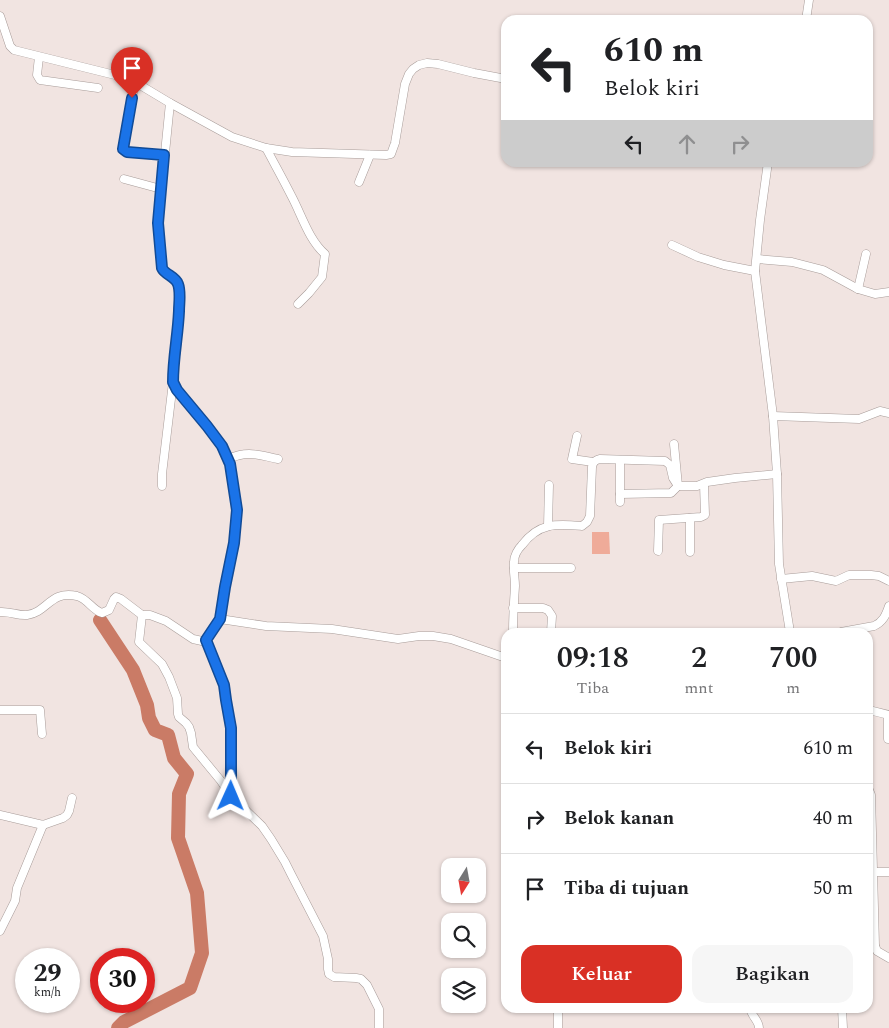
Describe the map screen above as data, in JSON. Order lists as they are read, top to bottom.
{
  "north": "bottom",
  "page": {
    "turn": ["610 m", "Belok kiri"],
    "eta": [
      "09:18",
      "Tiba",
      "2",
      "mnt",
      "700",
      "m"
    ],
    "list": [
      {
        "name": "Belok kiri",
        "value": "610 m"
      },
      {
        "name": "Belok kanan",
        "value": "40 m"
      },
      {
        "name": "Tiba di tujuan",
        "value": "50 m"
      }
    ],
    "buttons": ["Keluar", "Bagikan"],
    "speed": "29 km/h",
    "limit": "30"
  }
}
